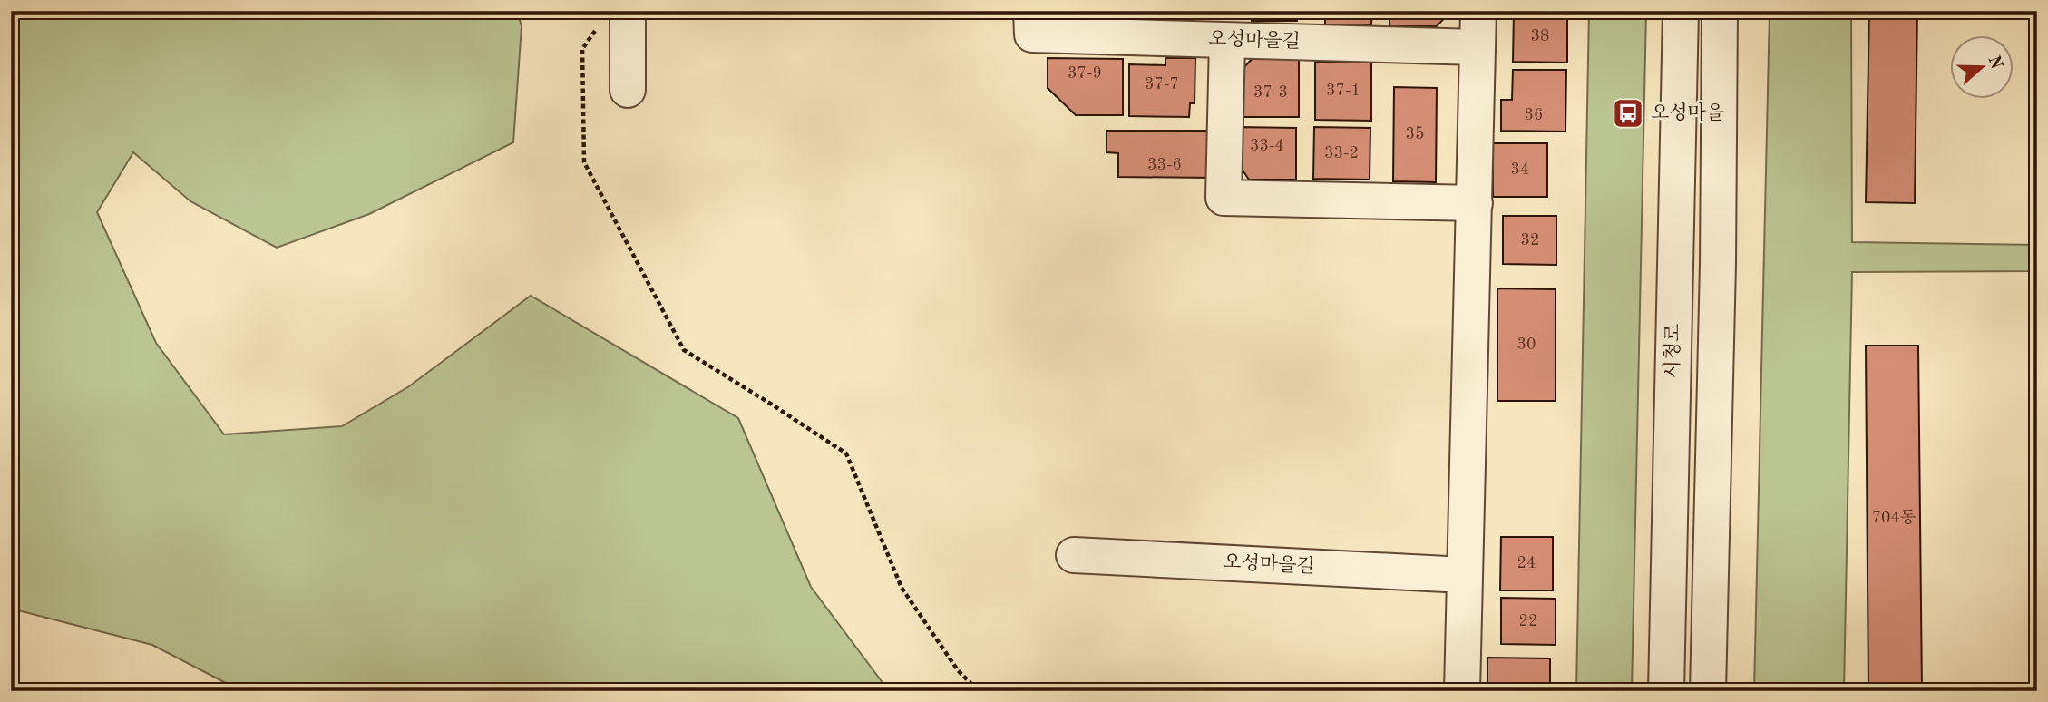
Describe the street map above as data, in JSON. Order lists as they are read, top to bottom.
{
  "streets": {
    "street": ["오성마을길", "시청로"]
  },
  "places": {
    "bus stop": ["오성마을"]
  },
  "house_numbers": [
    "38",
    "37-9",
    "37-7",
    "37-1",
    "37-3",
    "36",
    "35",
    "33-4",
    "33-2",
    "33-6",
    "34",
    "32",
    "30",
    "704동",
    "24",
    "22"
  ],
  "north": "right"
}
